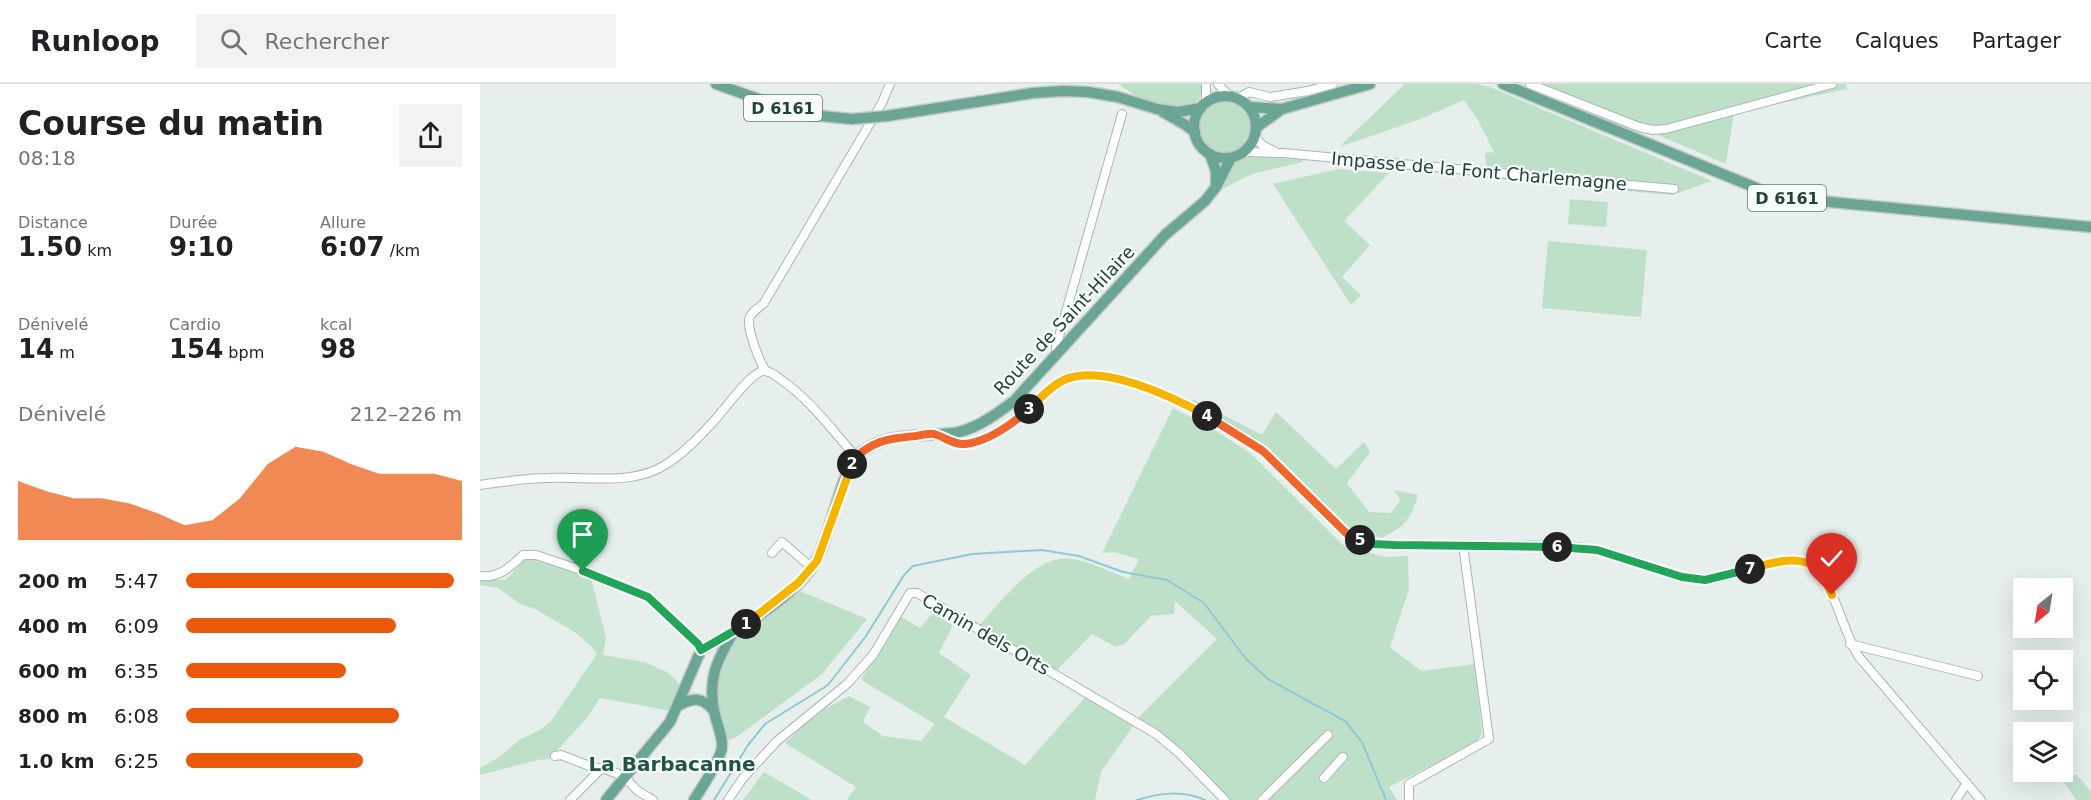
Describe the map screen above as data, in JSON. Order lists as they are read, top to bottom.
{
  "streets": {
    "main road": ["D 6161", "Route de Saint-Hilaire"],
    "street": ["Impasse de la Font Charlemagne", "Camin dels Orts"]
  },
  "crossings": [
    ["D 6161", "Impasse de la Font Charlemagne"],
    ["D 6161", "Route de Saint-Hilaire"],
    ["Impasse de la Font Charlemagne", "Route de Saint-Hilaire"]
  ],
  "districts": ["La Barbacanne"],
  "north": "bottom left",
  "page": {
    "header": "Runloop",
    "search": "Rechercher",
    "nav": ["Carte", "Calques", "Partager"],
    "heading": ["Course du matin", "08:18"],
    "stats": [
      ["Distance", "1.50 km"],
      ["Durée", "9:10"],
      ["Allure", "6:07 /km"],
      ["Dénivelé", "14 m"],
      ["Cardio", "154 bpm"],
      ["kcal", "98"]
    ],
    "chart": ["Dénivelé", "212–226 m"],
    "pins": [
      "3",
      "4",
      "2",
      "5",
      "6",
      "7",
      "1"
    ],
    "list": [
      {
        "name": "200 m",
        "note": "5:47"
      },
      {
        "name": "400 m",
        "note": "6:09"
      },
      {
        "name": "600 m",
        "note": "6:35"
      },
      {
        "name": "800 m",
        "note": "6:08"
      },
      {
        "name": "1.0 km",
        "note": "6:25"
      }
    ]
  }
}
